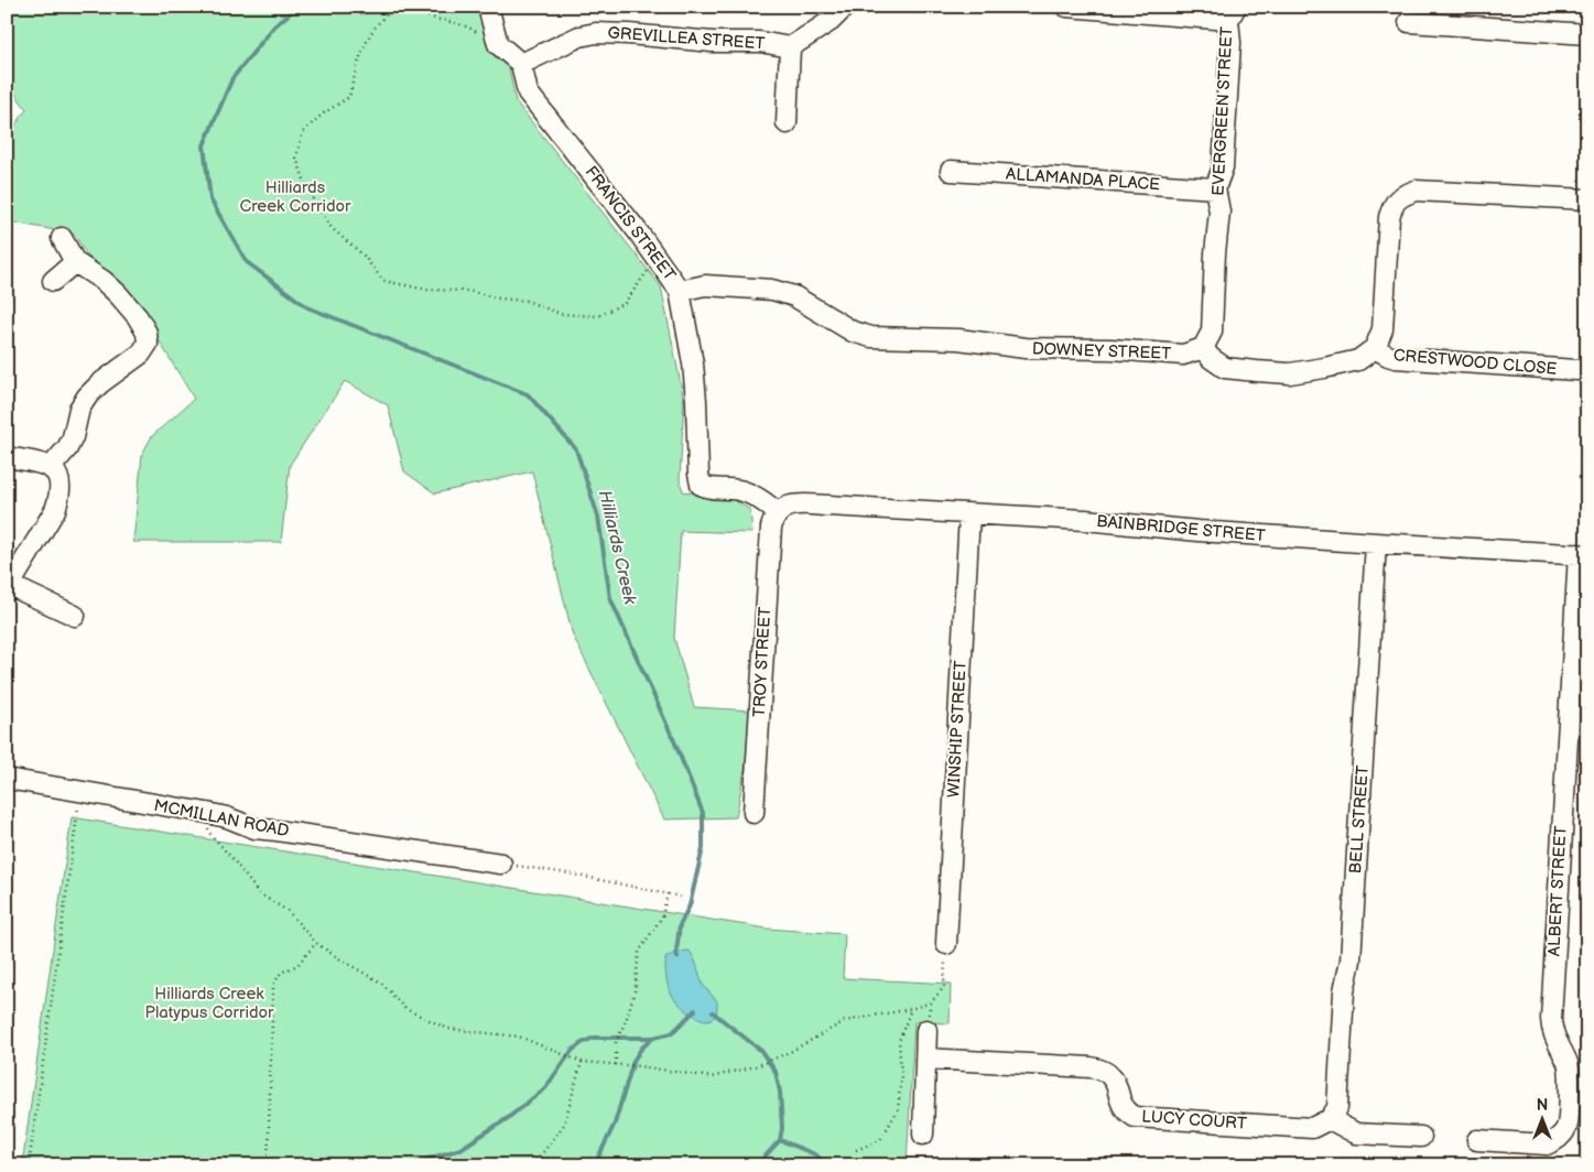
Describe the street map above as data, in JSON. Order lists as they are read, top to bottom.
{
  "streets": {
    "street": [
      "GREVILLEA STREET",
      "EVERGREEN STREET",
      "ALLAMANDA PLACE",
      "FRANCIS STREET",
      "DOWNEY STREET",
      "CRESTWOOD CLOSE",
      "BAINBRIDGE STREET",
      "TROY STREET",
      "WINSHIP STREET",
      "MCMILLAN ROAD",
      "BELL STREET",
      "ALBERT STREET",
      "LUCY COURT"
    ]
  },
  "crossings": [
    ["GREVILLEA STREET", "FRANCIS STREET"],
    ["EVERGREEN STREET", "ALLAMANDA PLACE"],
    ["EVERGREEN STREET", "DOWNEY STREET"],
    ["FRANCIS STREET", "DOWNEY STREET"],
    ["FRANCIS STREET", "BAINBRIDGE STREET"],
    ["FRANCIS STREET", "TROY STREET"],
    ["BAINBRIDGE STREET", "TROY STREET"],
    ["BAINBRIDGE STREET", "WINSHIP STREET"],
    ["BAINBRIDGE STREET", "BELL STREET"],
    ["BAINBRIDGE STREET", "ALBERT STREET"],
    ["BELL STREET", "LUCY COURT"]
  ],
  "water": ["Hilliards Creek"],
  "parks": ["Hilliards Creek Corridor", "Hilliards Creek Platypus Corridor"],
  "north": "top"
}
